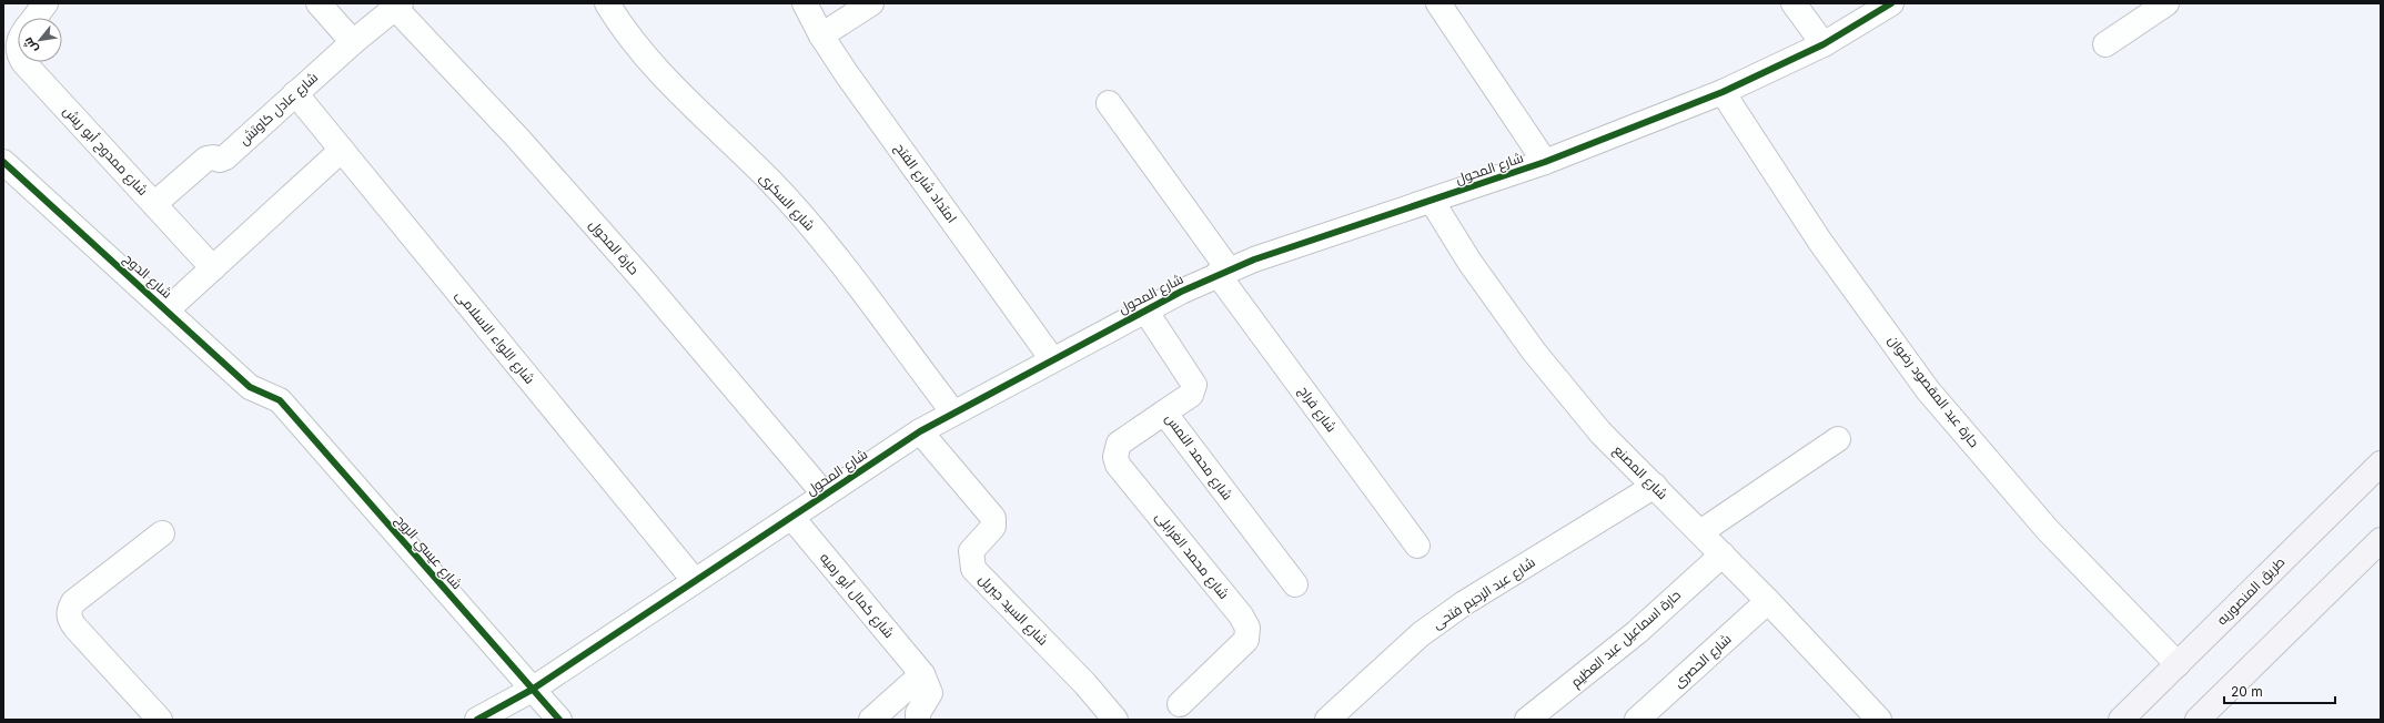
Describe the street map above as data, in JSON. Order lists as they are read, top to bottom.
{
  "streets": {
    "main road": ["طريق المنصوريه"],
    "street": [
      "شارع عادل كاوتش",
      "شارع ممدوح أبو ريش",
      "شارع المحول",
      "امتداد شارع الفتح",
      "شارع السكرى",
      "حارة المحول",
      "شارع الدوح",
      "شارع اللواء الاسلامى",
      "حارة عبد المقصود رضوان",
      "شارع فراج",
      "شارع محمد النمس",
      "شارع المصنع",
      "شارع عيسي الروح",
      "شارع محمد الغرابلى",
      "شارع عبد الرحيم فتحى",
      "شارع كمال أبو رميه",
      "شارع السيد جبريل",
      "حارة اسماعيل عبد العظيم",
      "شارع الحصرى"
    ]
  },
  "crossings": [
    ["شارع عادل كاوتش", "شارع ممدوح أبو ريش"],
    ["شارع عادل كاوتش", "حارة المحول"],
    ["شارع عادل كاوتش", "شارع اللواء الاسلامى"],
    ["شارع المحول", "امتداد شارع الفتح"],
    ["شارع المحول", "شارع السكرى"],
    ["شارع المحول", "حارة المحول"],
    ["شارع المحول", "شارع اللواء الاسلامى"],
    ["شارع المحول", "حارة عبد المقصود رضوان"],
    ["شارع المحول", "شارع فراج"],
    ["شارع المحول", "شارع محمد النمس"],
    ["شارع المحول", "شارع المصنع"],
    ["شارع المحول", "شارع عيسي الروح"],
    ["شارع المحول", "شارع كمال أبو رميه"],
    ["شارع المحول", "شارع السيد جبريل"],
    ["شارع الدوح", "شارع عيسي الروح"],
    ["حارة عبد المقصود رضوان", "طريق المنصوريه"],
    ["شارع محمد النمس", "شارع محمد الغرابلى"],
    ["شارع المصنع", "شارع عبد الرحيم فتحى"],
    ["شارع المصنع", "حارة اسماعيل عبد العظيم"],
    ["شارع المصنع", "شارع الحصرى"]
  ],
  "scale_bar": "20 m",
  "north": "bottom left"
}
